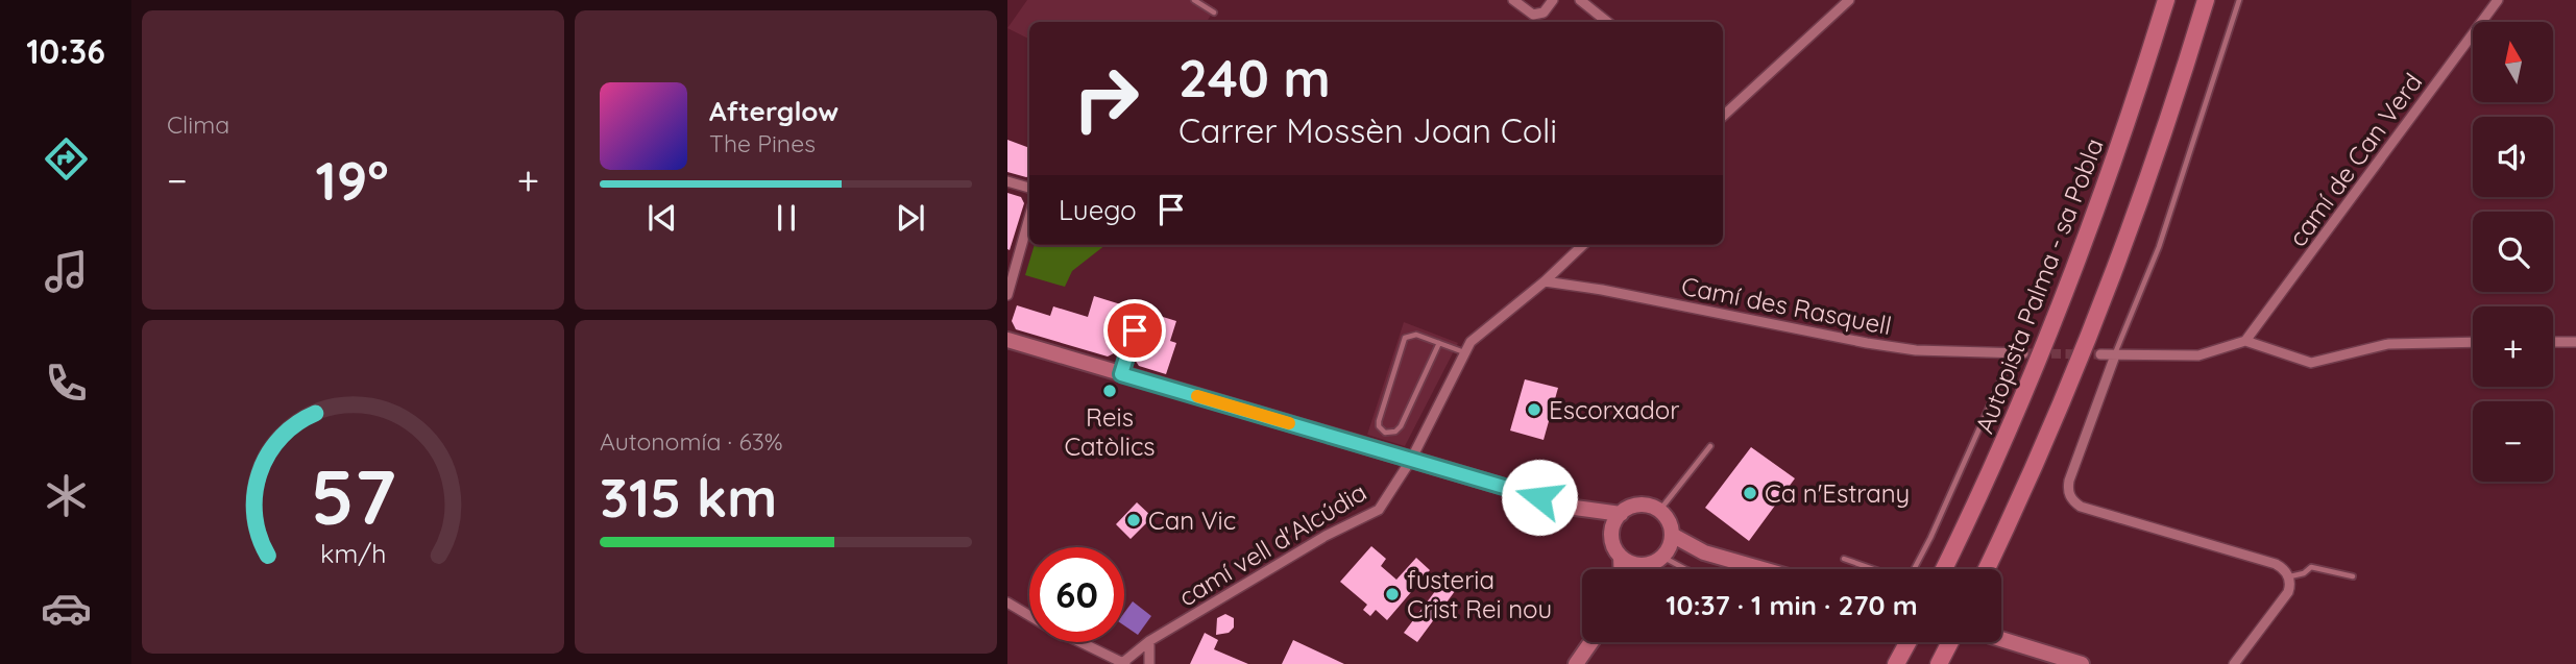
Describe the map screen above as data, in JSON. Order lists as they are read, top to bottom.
{
  "streets": {
    "highway": ["Autopista Palma - sa Pobla"],
    "street": ["camí de Can Verd", "Camí des Rasquell", "camí vell d'Alcúdia"]
  },
  "crossings": [
    ["Camí des Rasquell", "camí vell d'Alcúdia"]
  ],
  "places": [
    "Reis Catòlics",
    "Escorxador",
    "Ca n'Estrany",
    "Can Vic",
    "fusteria Crist Rei nou"
  ],
  "north": "top",
  "page": {
    "tabs": "10:36",
    "tile": [
      "Clima",
      ["Autonomía · 63%", "315 km"]
    ],
    "map_buttons": ["+", "−"],
    "turn": ["240 m", "Carrer Mossèn Joan Coli"],
    "song": ["Afterglow", "The Pines"],
    "heat": ["−", "19°", "+"],
    "then": "Luego",
    "limit": "60",
    "trip": "10:37 · 1 min · 270 m",
    "gauge": ["57", "km/h"]
  }
}
